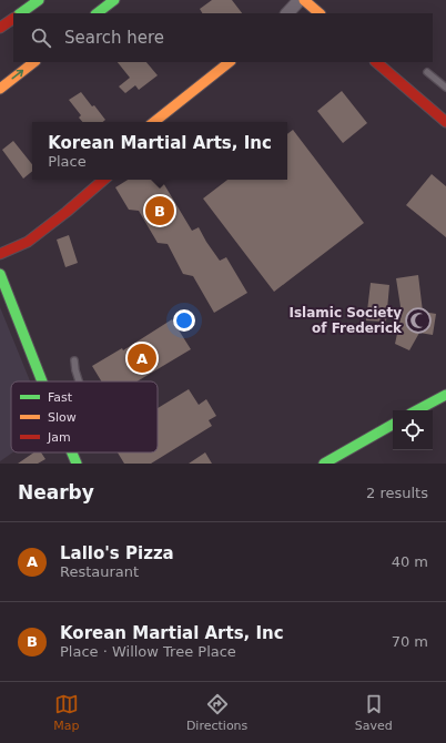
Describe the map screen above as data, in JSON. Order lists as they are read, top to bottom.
{
  "places": {
    "mosque": ["Islamic Society of Frederick"]
  },
  "legend": ["Fast", "Slow", "Jam"],
  "page": {
    "search": "Search here",
    "popup": ["Korean Martial Arts, Inc", "Place"],
    "pins": ["B", "A"],
    "heading": ["Nearby", "2 results"],
    "list": [
      {
        "mark": "A",
        "name": "Lallo's Pizza",
        "note": "Restaurant",
        "value": "40 m"
      },
      {
        "mark": "B",
        "name": "Korean Martial Arts, Inc",
        "note": "Place · Willow Tree Place",
        "value": "70 m"
      }
    ],
    "nav": ["Map", "Directions", "Saved"]
  }
}
